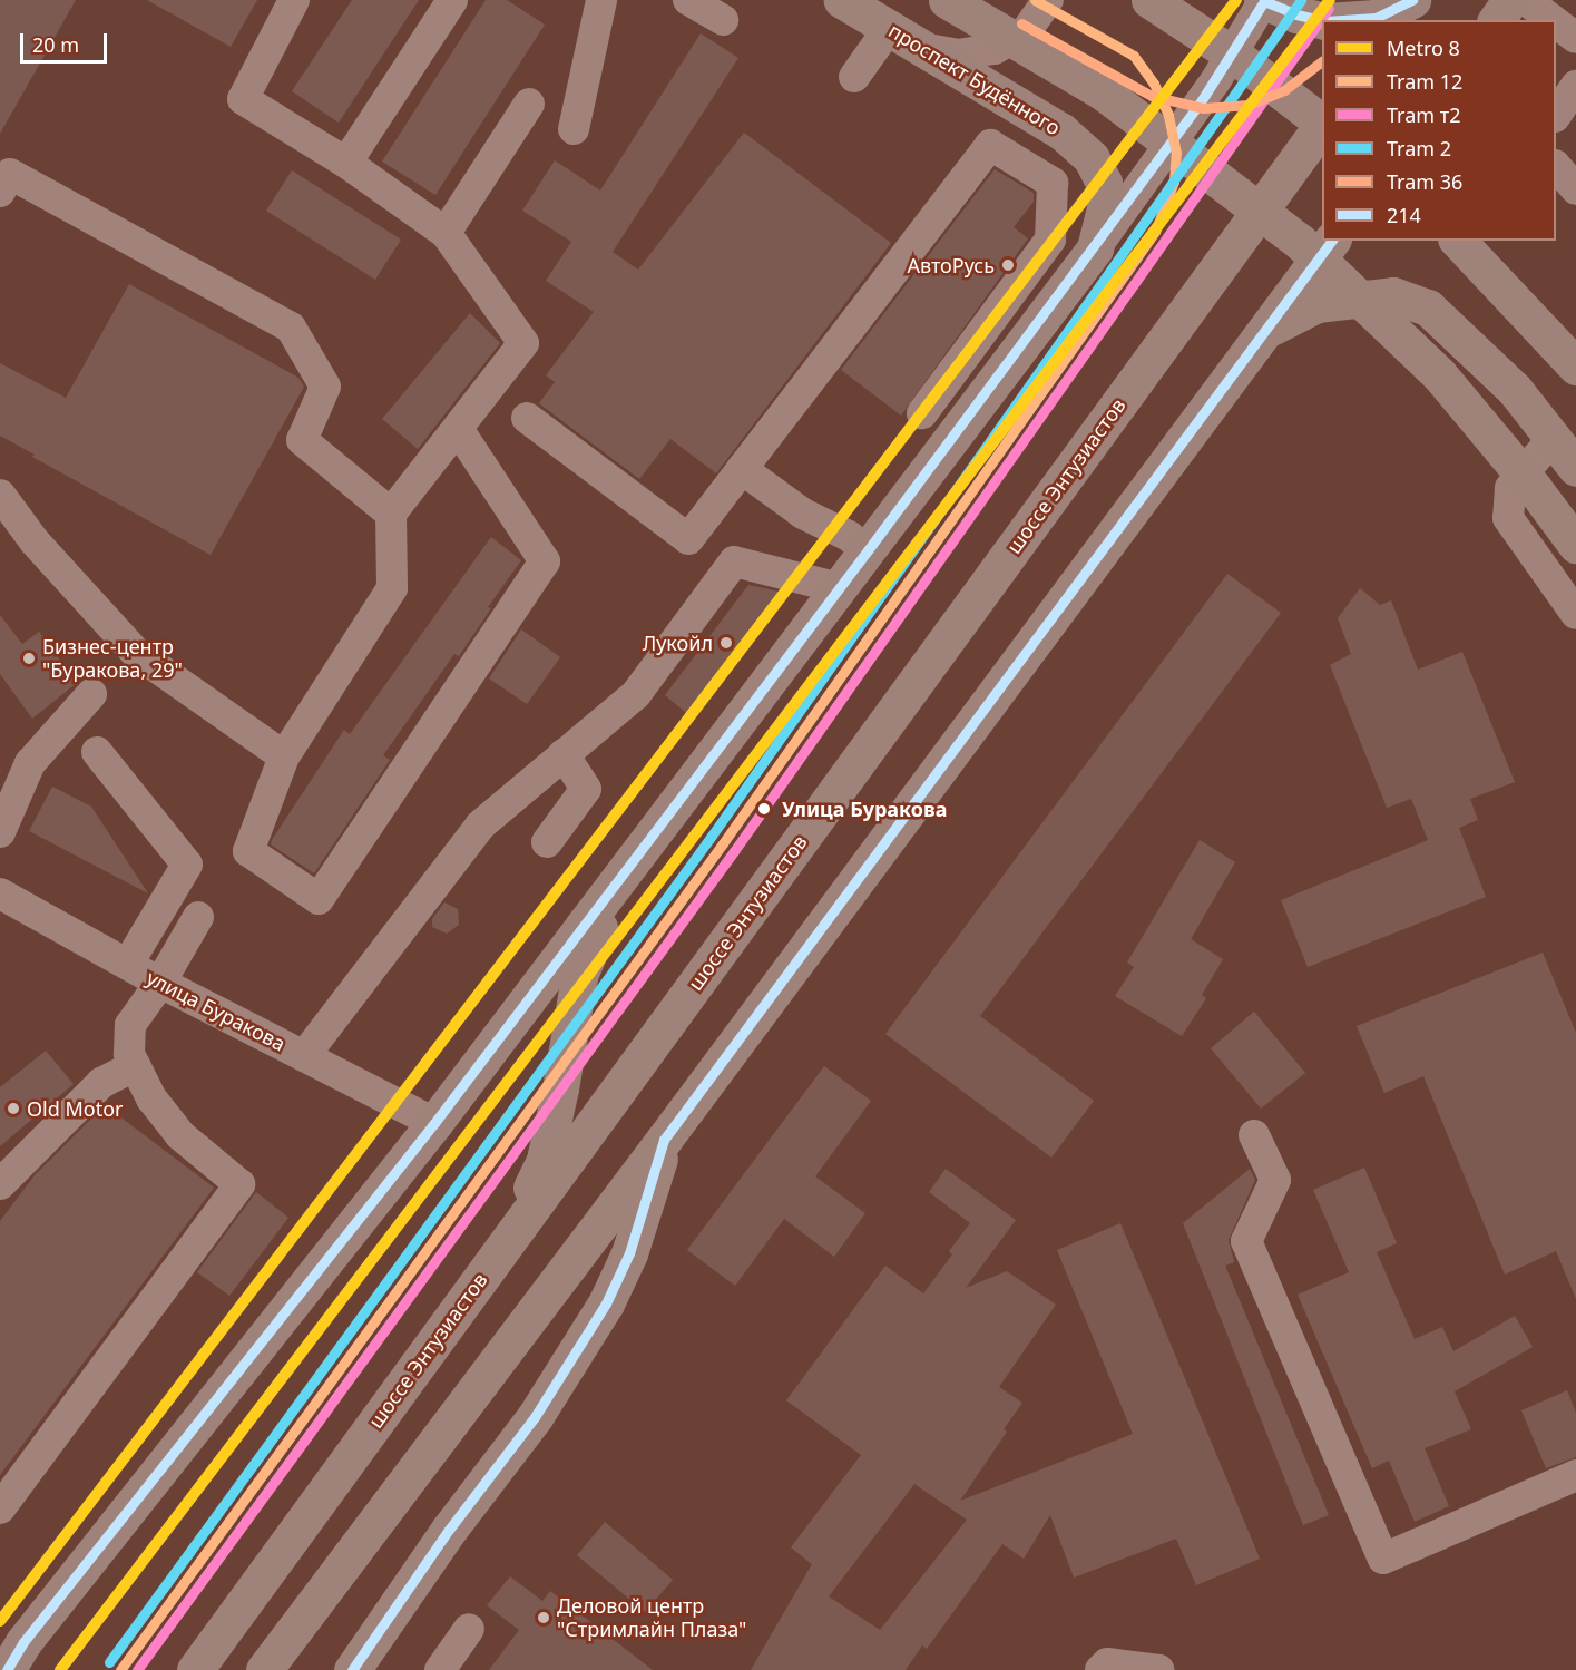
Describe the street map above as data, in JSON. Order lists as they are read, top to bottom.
{
  "streets": {
    "main road": ["проспект Будённого", "шоссе Энтузиастов"],
    "street": ["улица Буракова"]
  },
  "places": [
    "АвтоРусь",
    "Лукойл",
    "Бизнес-центр \"Буракова, 29\"",
    "Улица Буракова",
    "Old Motor",
    "Деловой центр \"Стримлайн Плаза\""
  ],
  "lines": [
    "metro line 8",
    "tram line 12",
    "tram line 2",
    "transit line 214",
    "tram line т2",
    "tram line 36"
  ],
  "legend": [
    "Metro 8",
    "Tram 12",
    "Tram т2",
    "Tram 2",
    "Tram 36",
    "214"
  ],
  "scale_bar": "20 m"
}
